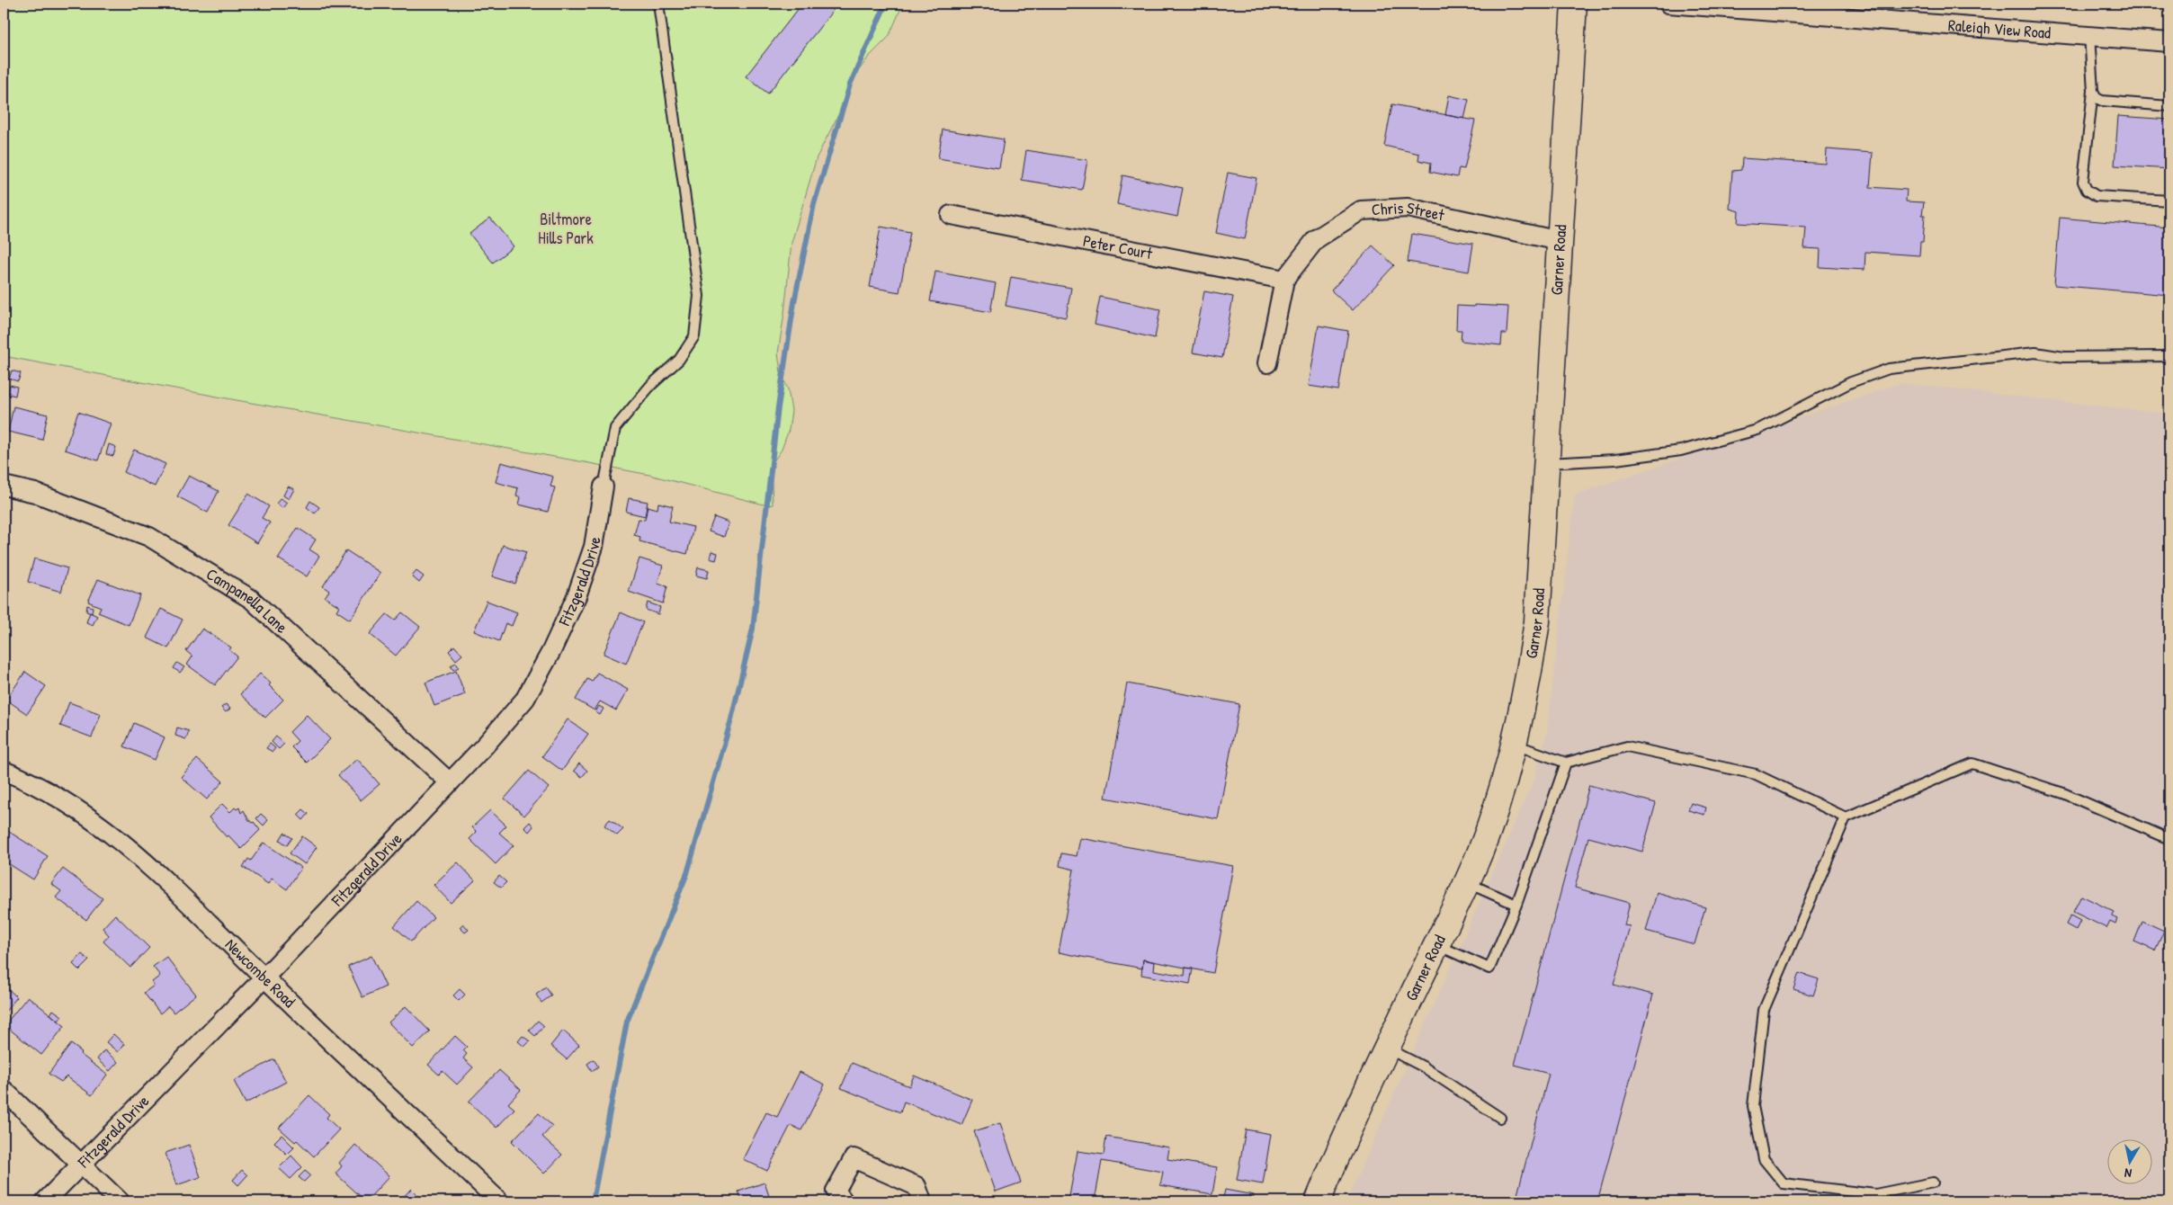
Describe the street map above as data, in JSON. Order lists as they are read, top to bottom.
{
  "streets": {
    "main road": ["Garner Road"],
    "street": [
      "Raleigh View Road",
      "Chris Street",
      "Peter Court",
      "Fitzgerald Drive",
      "Campanella Lane",
      "Newcombe Road"
    ]
  },
  "crossings": [
    ["Chris Street", "Peter Court"],
    ["Chris Street", "Garner Road"],
    ["Fitzgerald Drive", "Campanella Lane"],
    ["Fitzgerald Drive", "Newcombe Road"]
  ],
  "parks": ["Biltmore Hills Park"],
  "north": "bottom"
}
